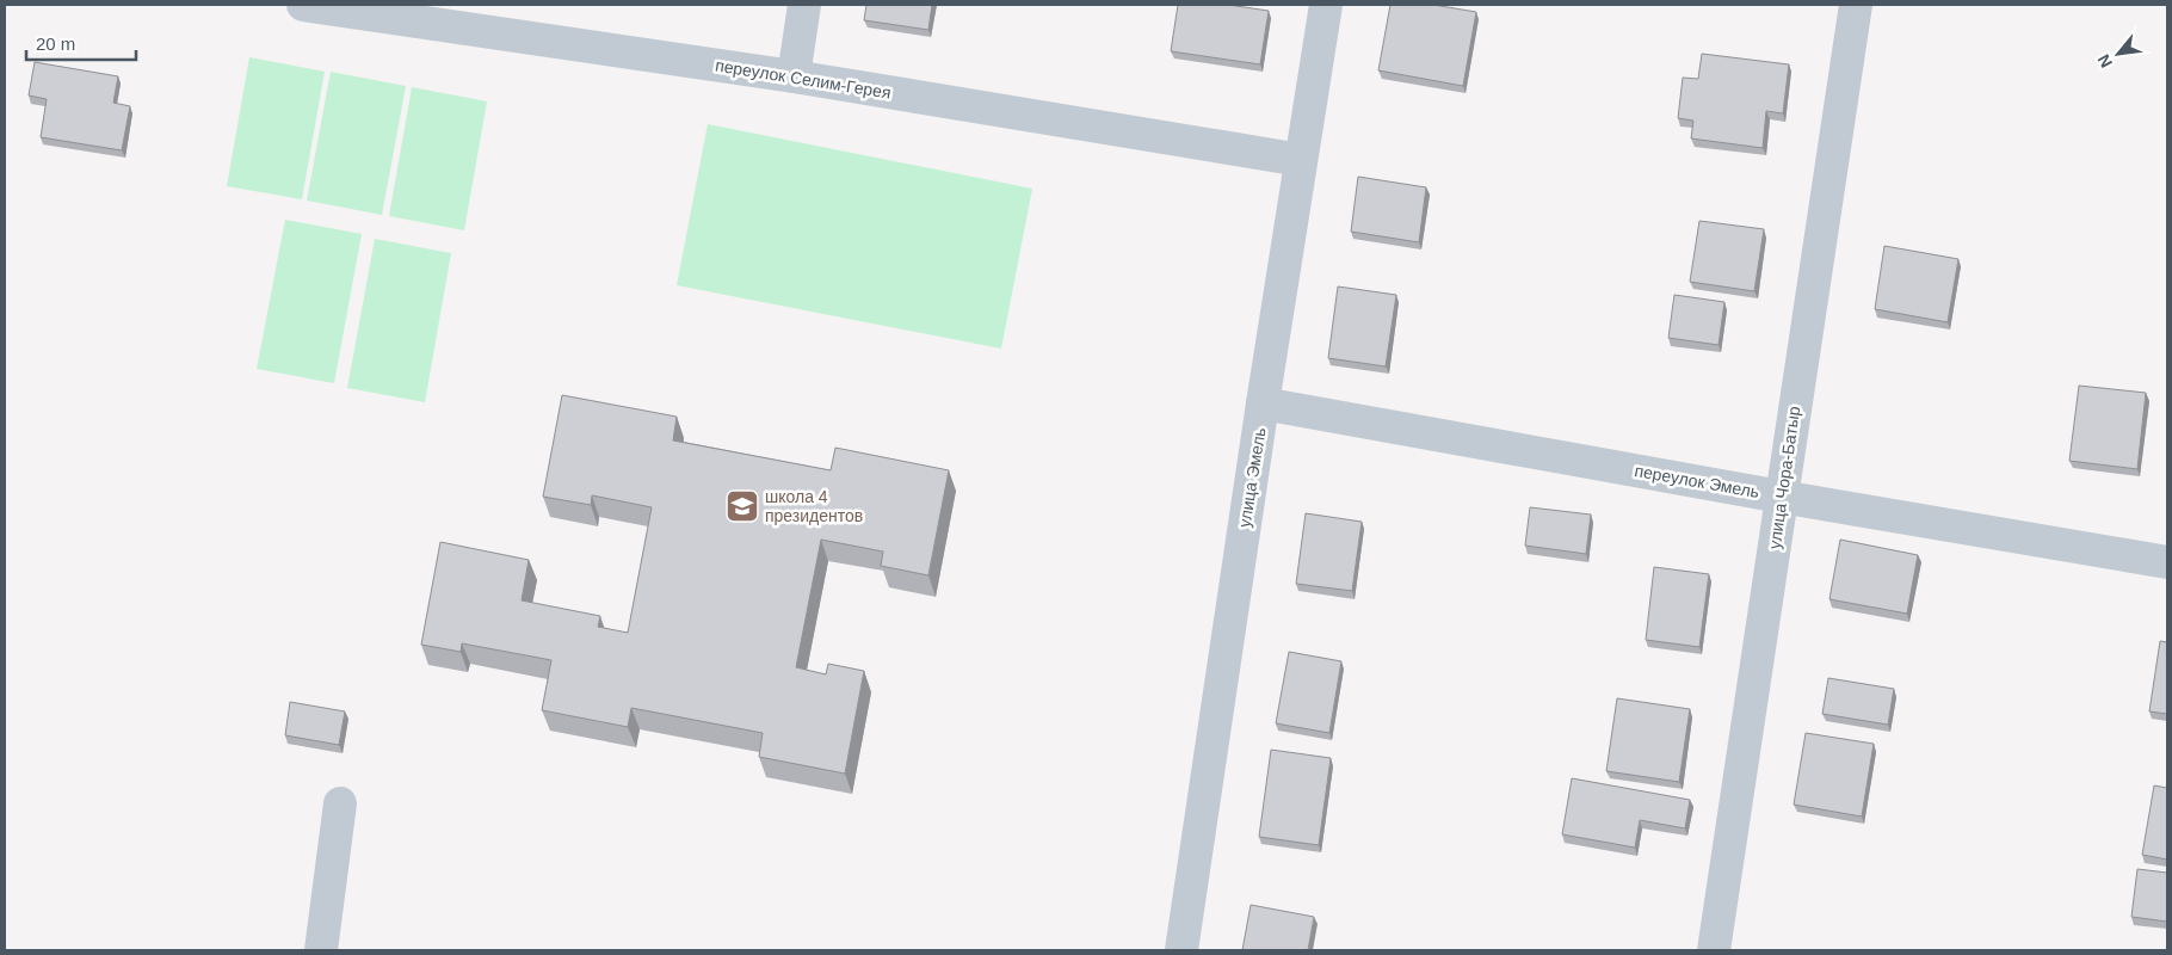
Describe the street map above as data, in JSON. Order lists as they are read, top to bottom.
{
  "streets": {
    "street": [
      "переулок Селим-Герея",
      "улица Эмель",
      "улица Чора-Батыр",
      "переулок Эмель"
    ]
  },
  "crossings": [
    ["переулок Селим-Герея", "улица Эмель"],
    ["улица Эмель", "переулок Эмель"],
    ["улица Чора-Батыр", "переулок Эмель"]
  ],
  "places": {
    "school or university": ["школа 4 президентов"]
  },
  "scale_bar": "20 m",
  "north": "bottom left"
}
